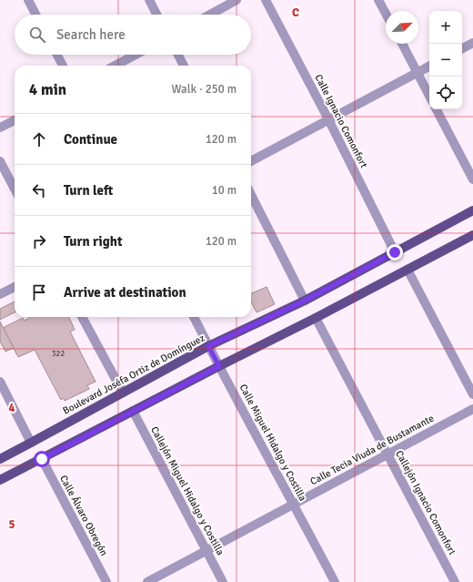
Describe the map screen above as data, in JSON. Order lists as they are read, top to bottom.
{
  "streets": {
    "main road": ["Boulevard Joséfa Ortiz de Domínguez"],
    "street": [
      "Calle Ignacio Comonfort",
      "Calle Miguel Hidalgo y Costilla",
      "Calle Tecia Viuda de Bustamante",
      "Callejón Miguel Hidalgo y Costilla",
      "Callejón Ignacio Comonfort",
      "Calle Álvaro Obregón"
    ]
  },
  "crossings": [
    ["Calle Ignacio Comonfort", "Boulevard Joséfa Ortiz de Domínguez"],
    ["Boulevard Joséfa Ortiz de Domínguez", "Calle Miguel Hidalgo y Costilla"],
    ["Calle Miguel Hidalgo y Costilla", "Calle Tecia Viuda de Bustamante"],
    ["Calle Tecia Viuda de Bustamante", "Callejón Miguel Hidalgo y Costilla"],
    ["Calle Tecia Viuda de Bustamante", "Callejón Ignacio Comonfort"]
  ],
  "house_numbers": ["322"],
  "north": "top right",
  "page": {
    "map_buttons": ["+", "−"],
    "search": "Search here",
    "heading": ["4 min", "Walk · 250 m"],
    "list": [
      ["Continue", "120 m"],
      ["Turn left", "10 m"],
      ["Turn right", "120 m"],
      "Arrive at destination"
    ]
  },
  "grid": {
    "columns": ["C"],
    "rows": ["4", "5"]
  }
}
